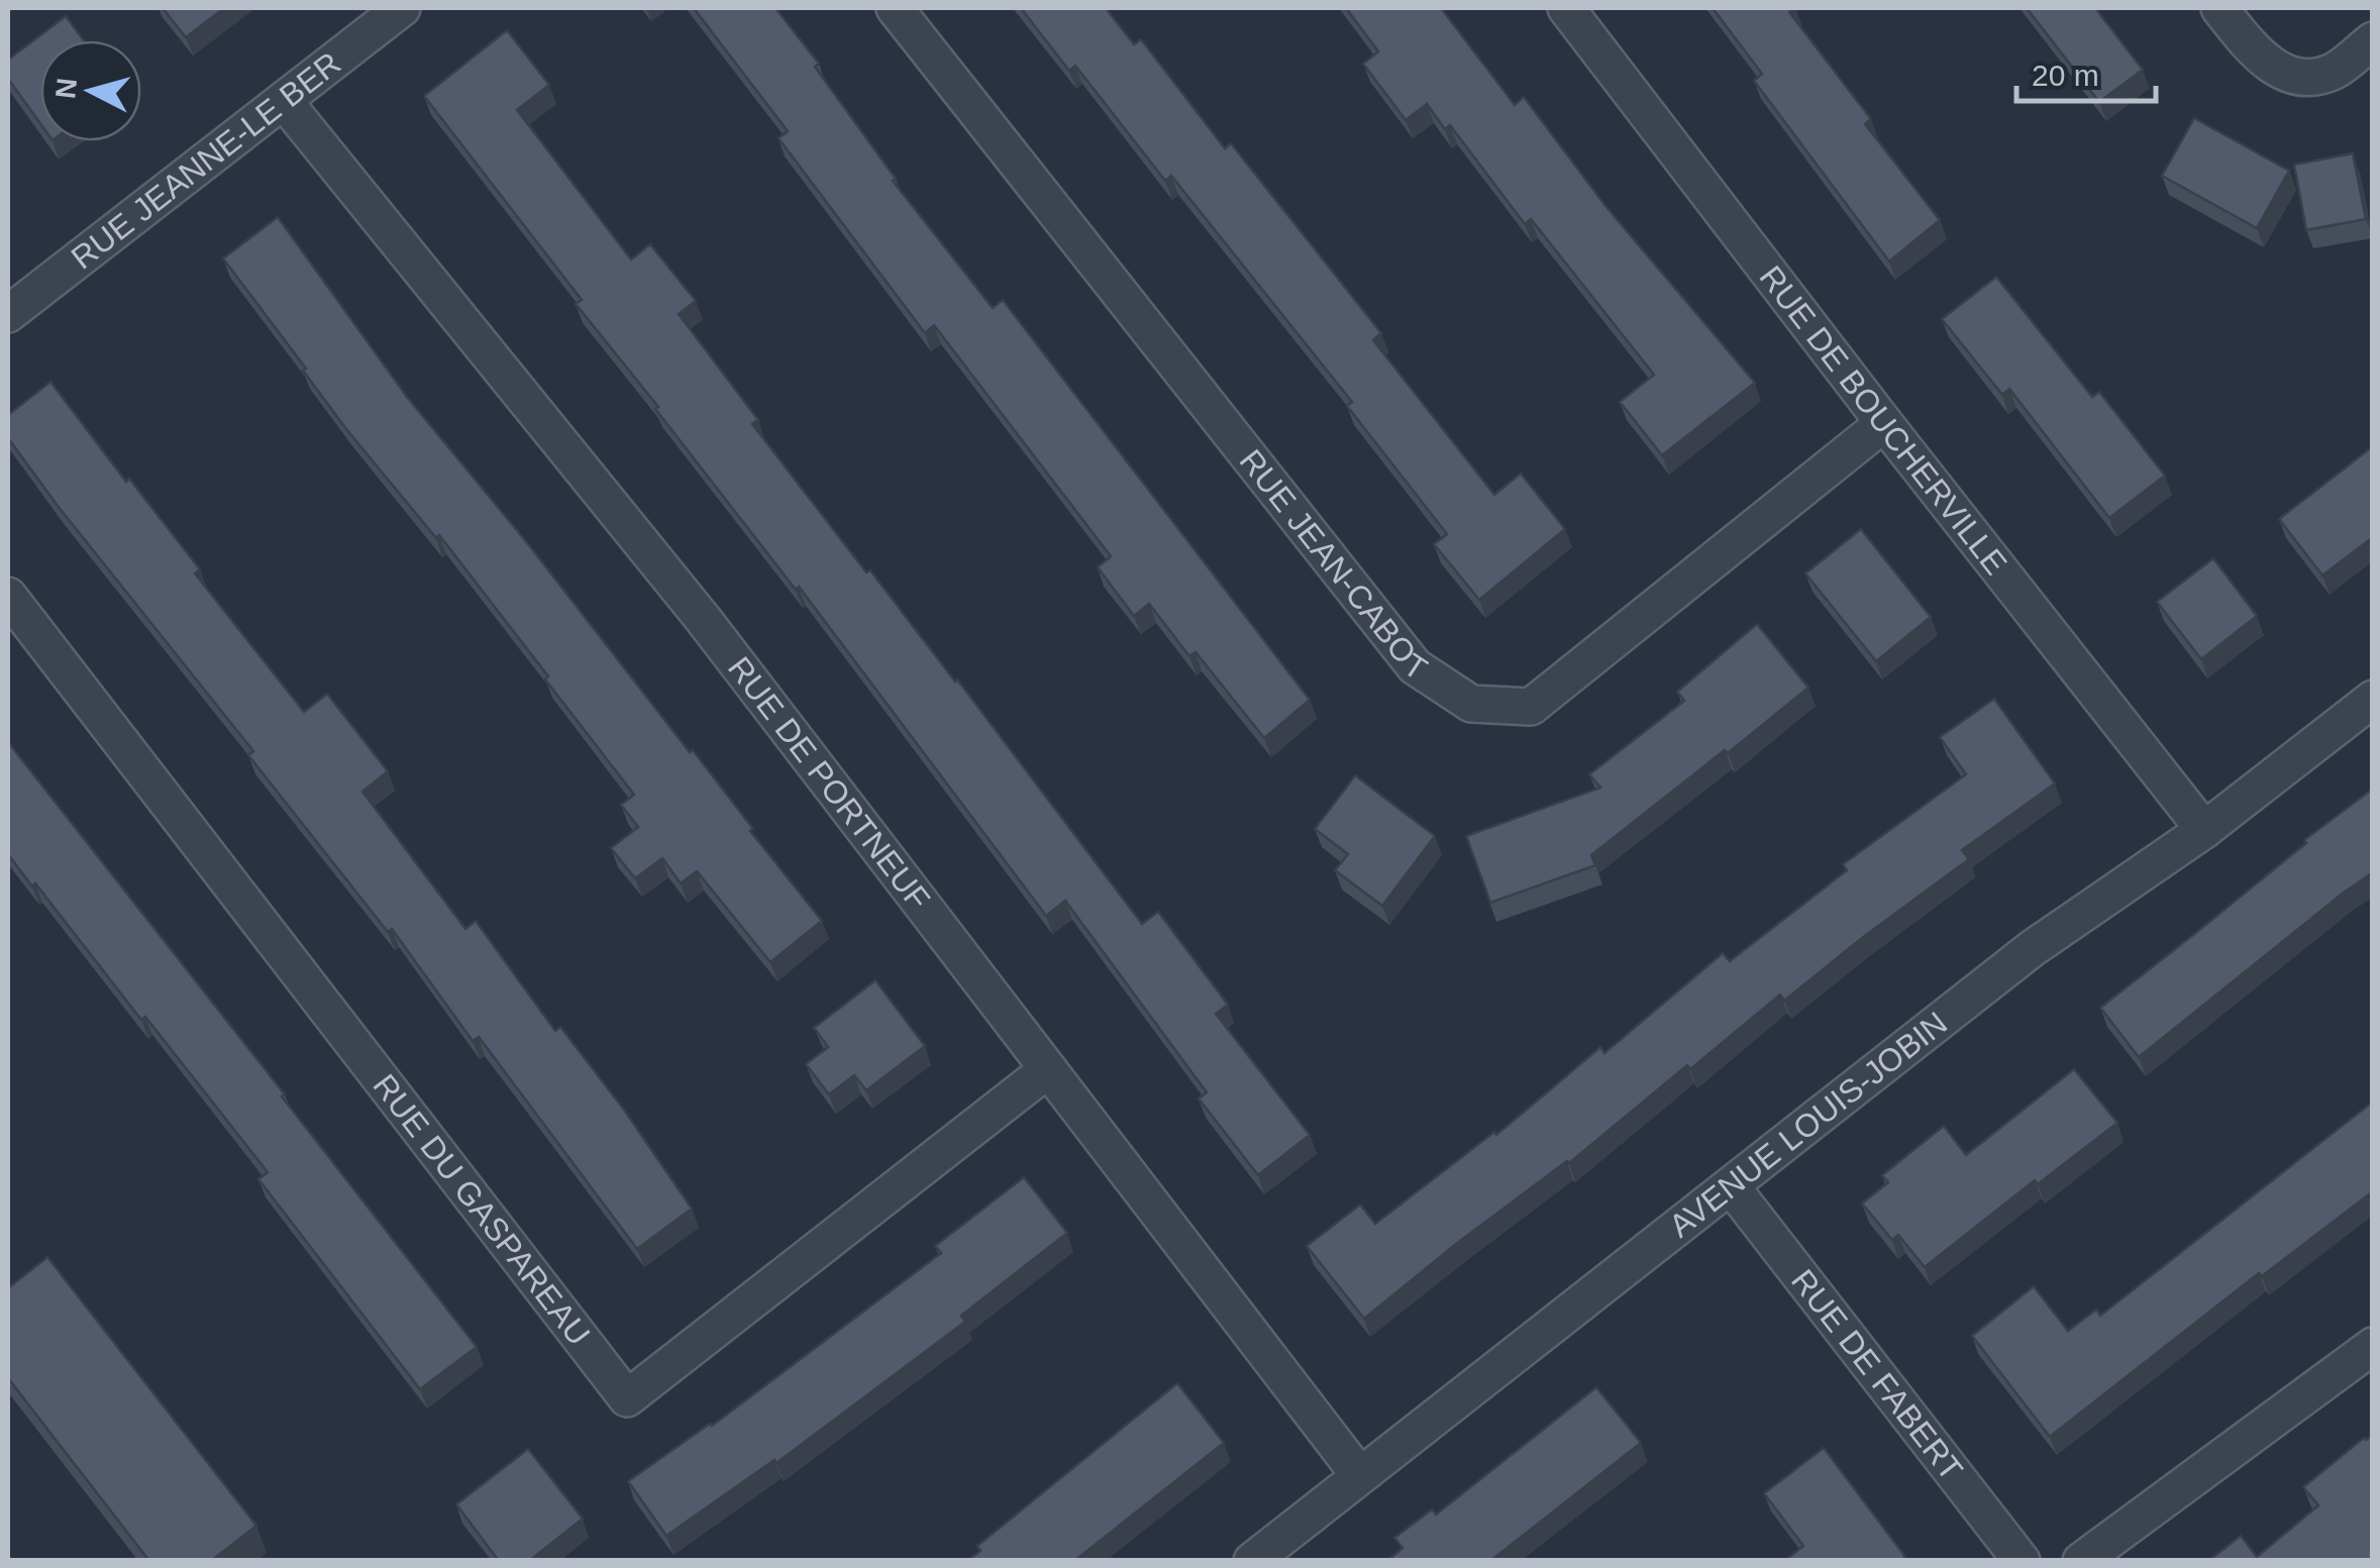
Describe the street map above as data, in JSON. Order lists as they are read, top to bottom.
{
  "streets": {
    "street": [
      "RUE JEANNE-LE BER",
      "RUE DE BOUCHERVILLE",
      "RUE JEAN-CABOT",
      "RUE DE PORTNEUF",
      "AVENUE LOUIS-JOBIN",
      "RUE DU GASPAREAU",
      "RUE DE FABERT"
    ]
  },
  "crossings": [
    ["RUE JEANNE-LE BER", "RUE DE PORTNEUF"],
    ["RUE DE BOUCHERVILLE", "RUE JEAN-CABOT"],
    ["RUE DE BOUCHERVILLE", "AVENUE LOUIS-JOBIN"],
    ["RUE DE PORTNEUF", "AVENUE LOUIS-JOBIN"],
    ["RUE DE PORTNEUF", "RUE DU GASPAREAU"],
    ["AVENUE LOUIS-JOBIN", "RUE DE FABERT"]
  ],
  "scale_bar": "20 m",
  "north": "left"
}
